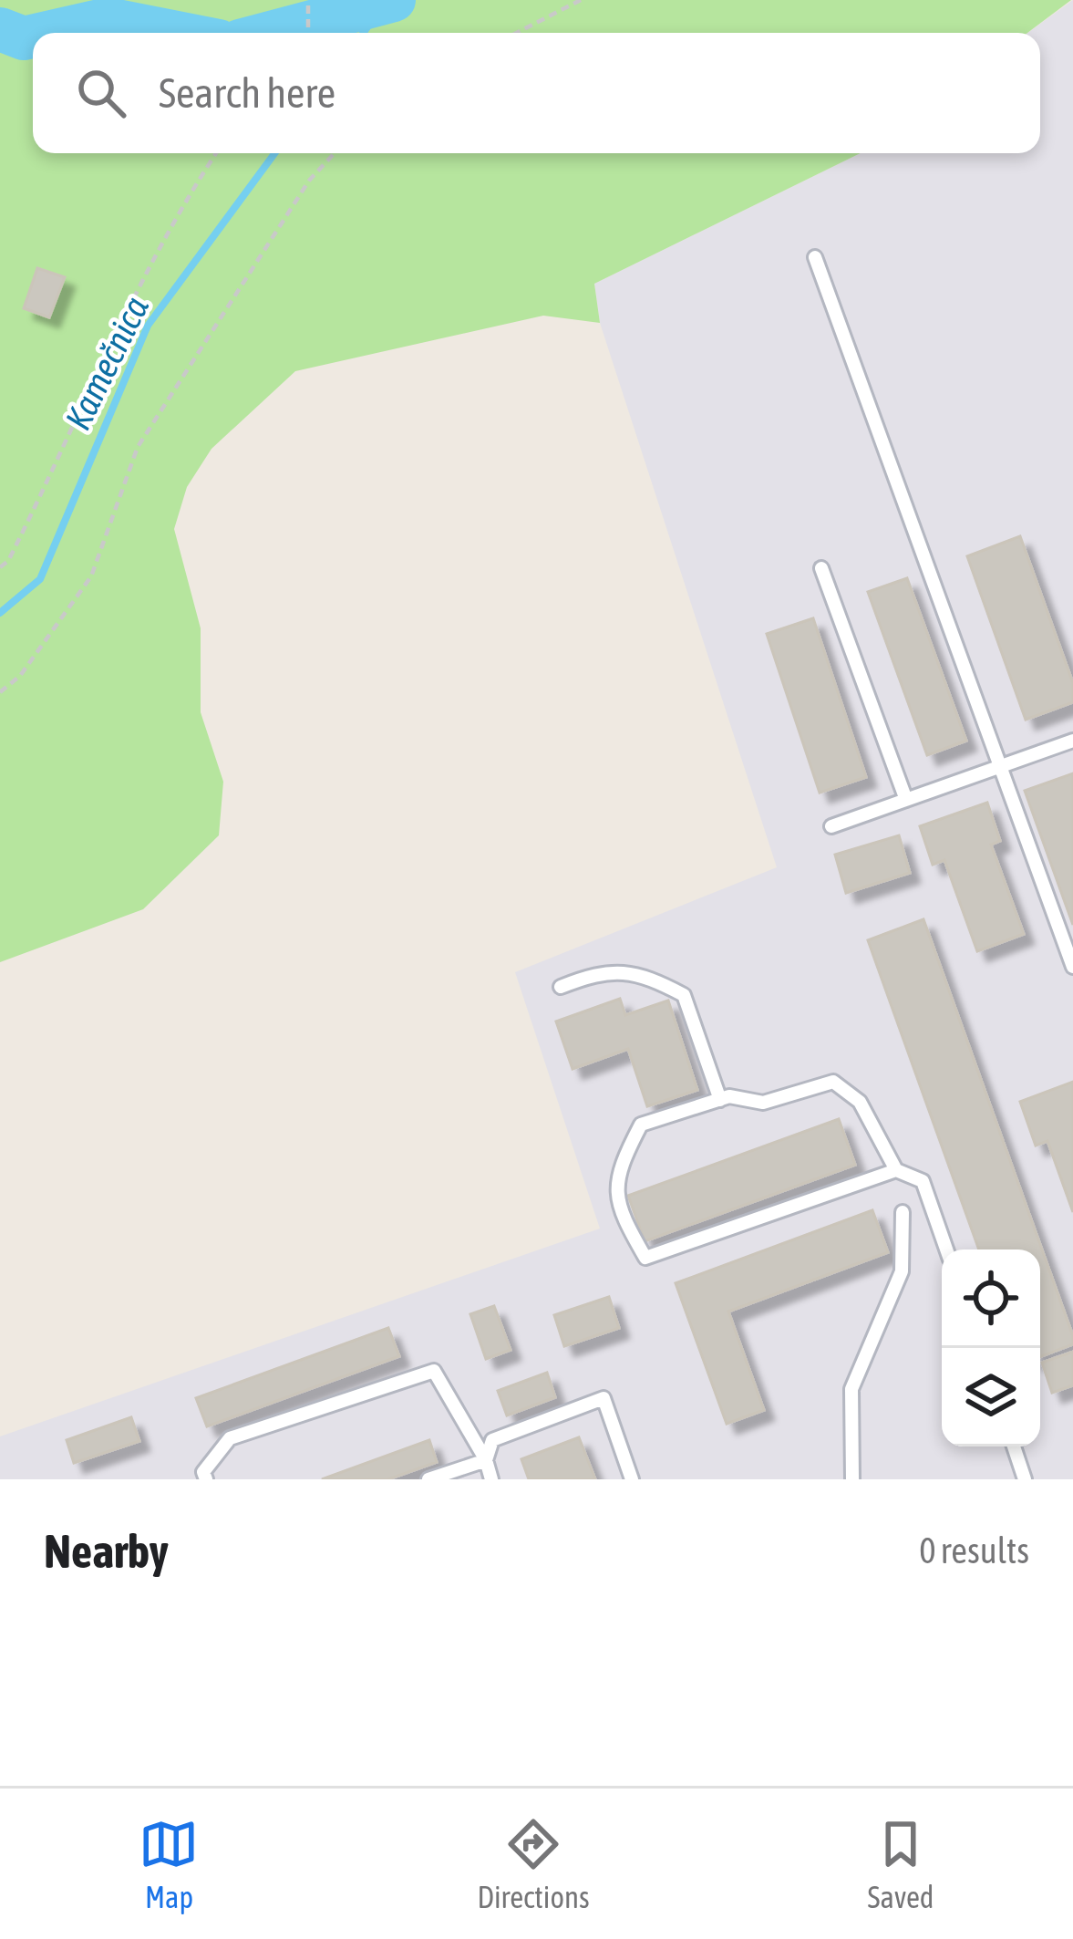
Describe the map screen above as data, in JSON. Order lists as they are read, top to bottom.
{
  "water": ["Kamečnica"],
  "page": {
    "search": "Search here",
    "heading": ["Nearby", "0 results"],
    "nav": ["Map", "Directions", "Saved"]
  }
}
